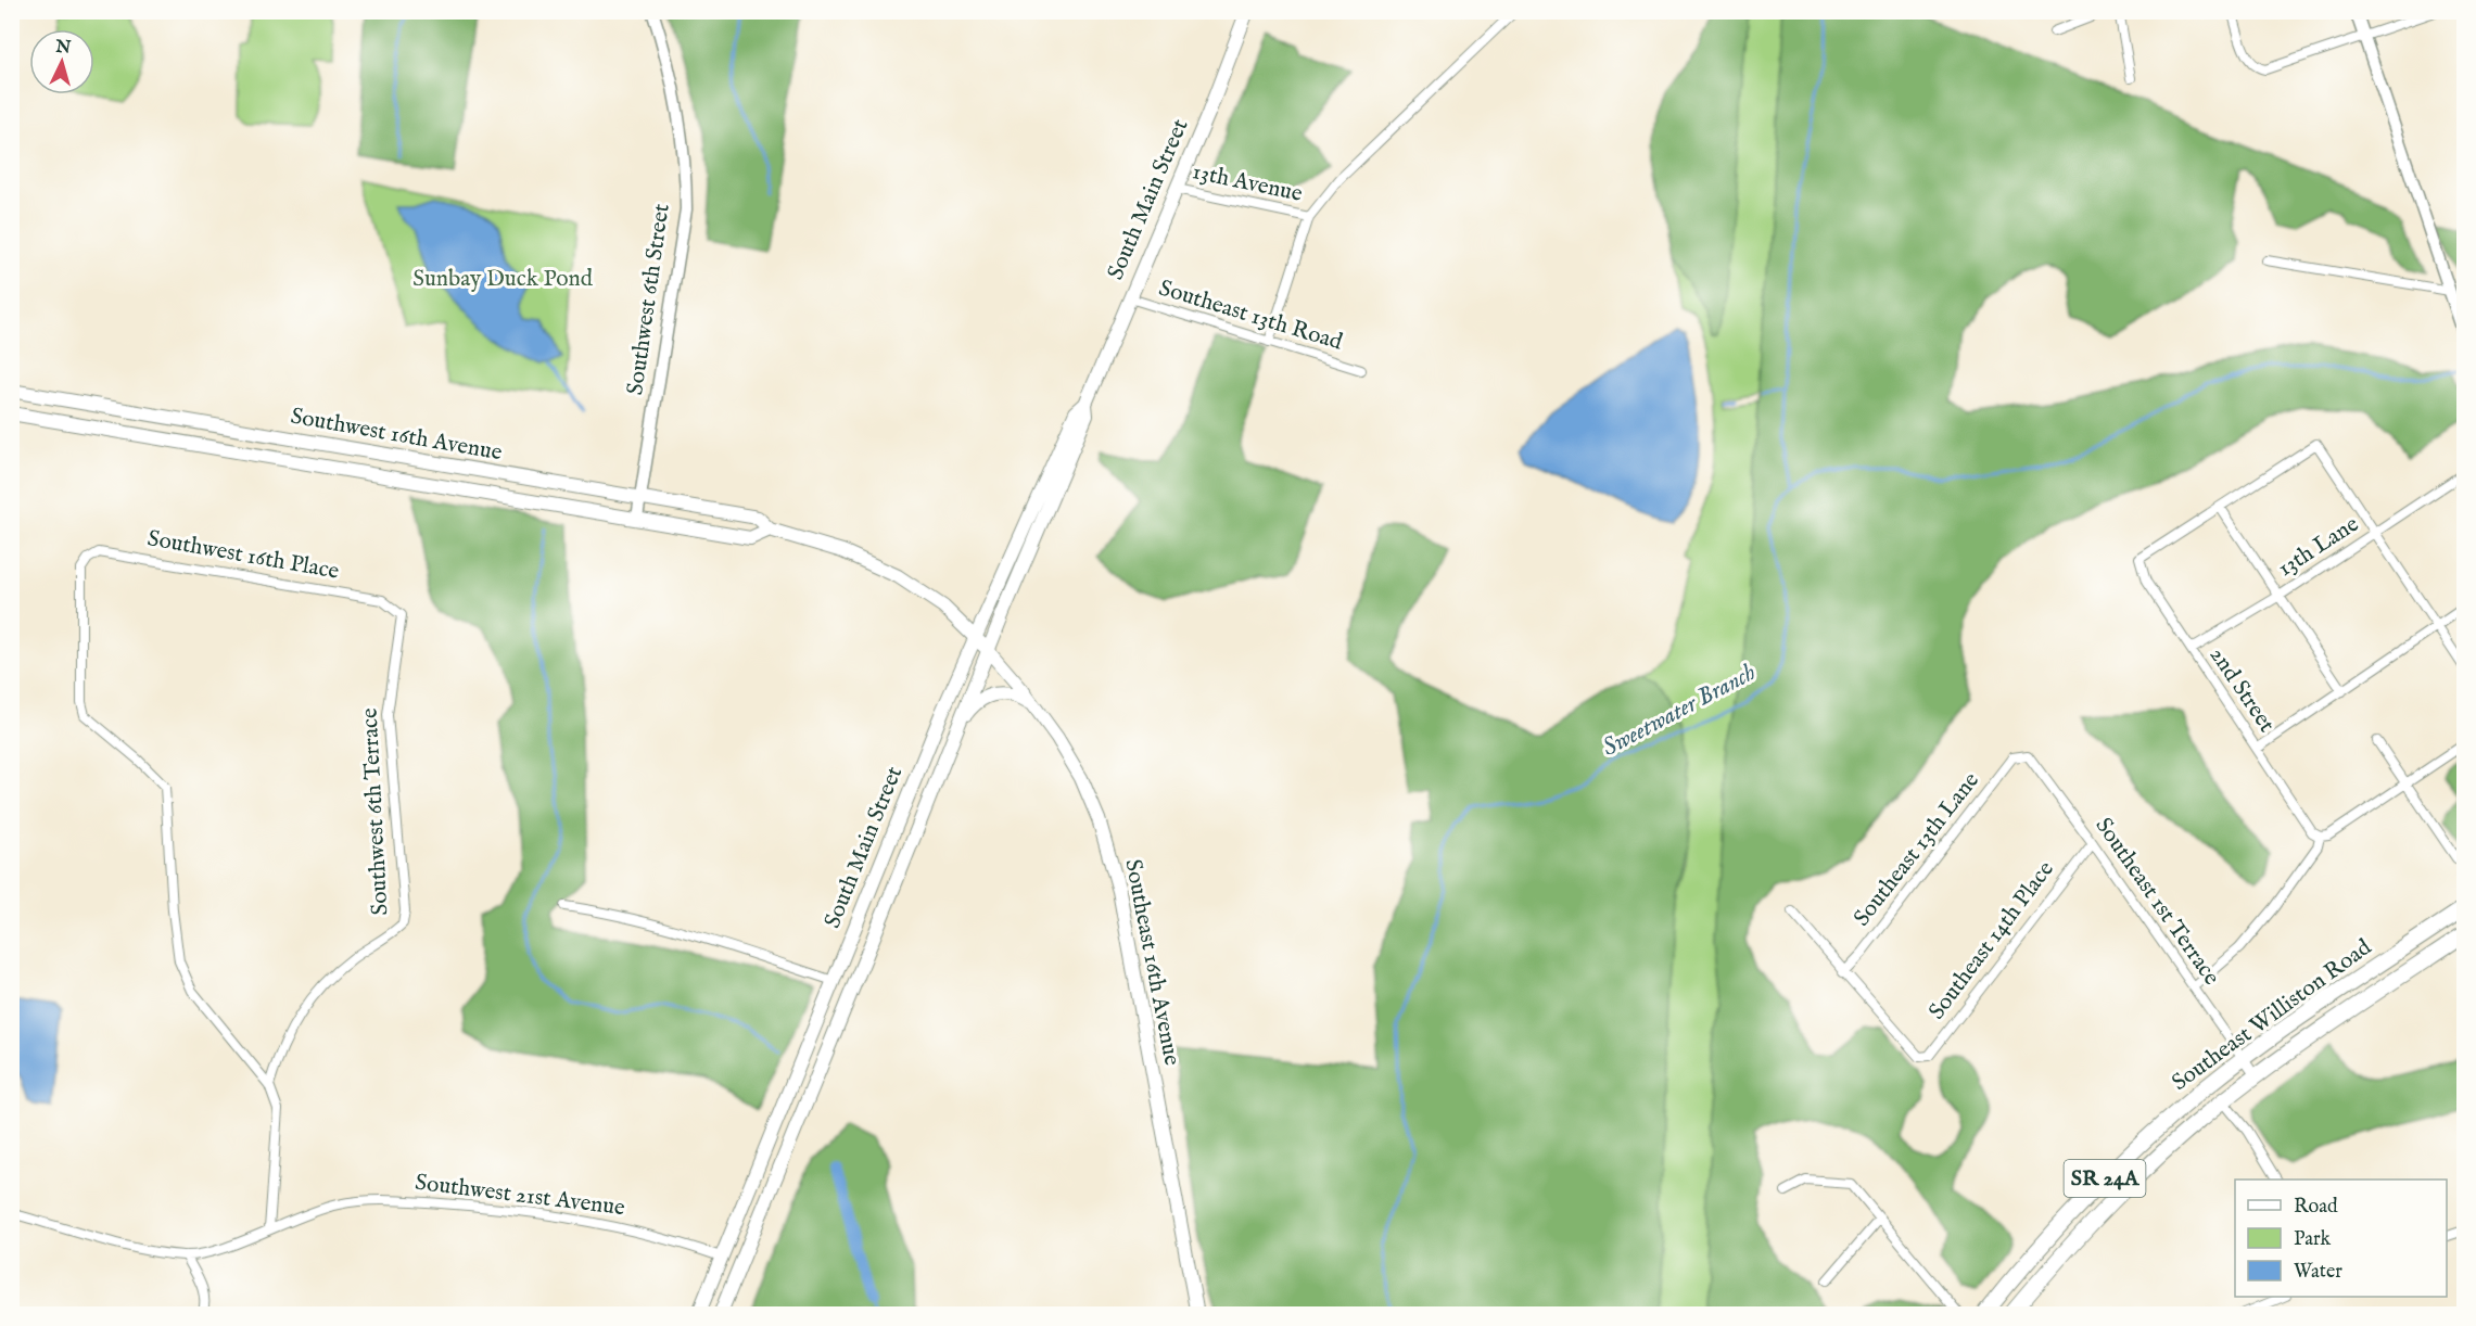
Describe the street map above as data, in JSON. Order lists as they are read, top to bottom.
{
  "streets": {
    "highway": ["Southeast Williston Road", "SR 24A"],
    "main road": ["South Main Street", "Southwest 16th Avenue", "Southeast 16th Avenue"],
    "street": [
      "13th Avenue",
      "Southwest 6th Street",
      "Southeast 13th Road",
      "13th Lane",
      "Southwest 16th Place",
      "2nd Street",
      "Southwest 6th Terrace",
      "Southeast 13th Lane",
      "Southeast 1st Terrace",
      "Southeast 14th Place",
      "Southwest 21st Avenue"
    ]
  },
  "crossings": [
    ["13th Avenue", "South Main Street"],
    ["South Main Street", "Southeast 13th Road"],
    ["South Main Street", "Southwest 16th Avenue"],
    ["South Main Street", "Southeast 16th Avenue"],
    ["South Main Street", "Southwest 21st Avenue"],
    ["Southwest 6th Street", "Southwest 16th Avenue"],
    ["Southwest 16th Avenue", "Southeast 16th Avenue"],
    ["13th Lane", "2nd Street"],
    ["Southwest 16th Place", "Southwest 6th Terrace"],
    ["Southeast 13th Lane", "Southeast 1st Terrace"],
    ["Southeast 13th Lane", "Southeast 14th Place"],
    ["Southeast 1st Terrace", "Southeast 14th Place"],
    ["Southeast 1st Terrace", "Southeast Williston Road"]
  ],
  "water": ["Sweetwater Branch"],
  "parks": ["Sunbay Duck Pond"],
  "legend": ["Road", "Park", "Water"],
  "north": "top"
}
